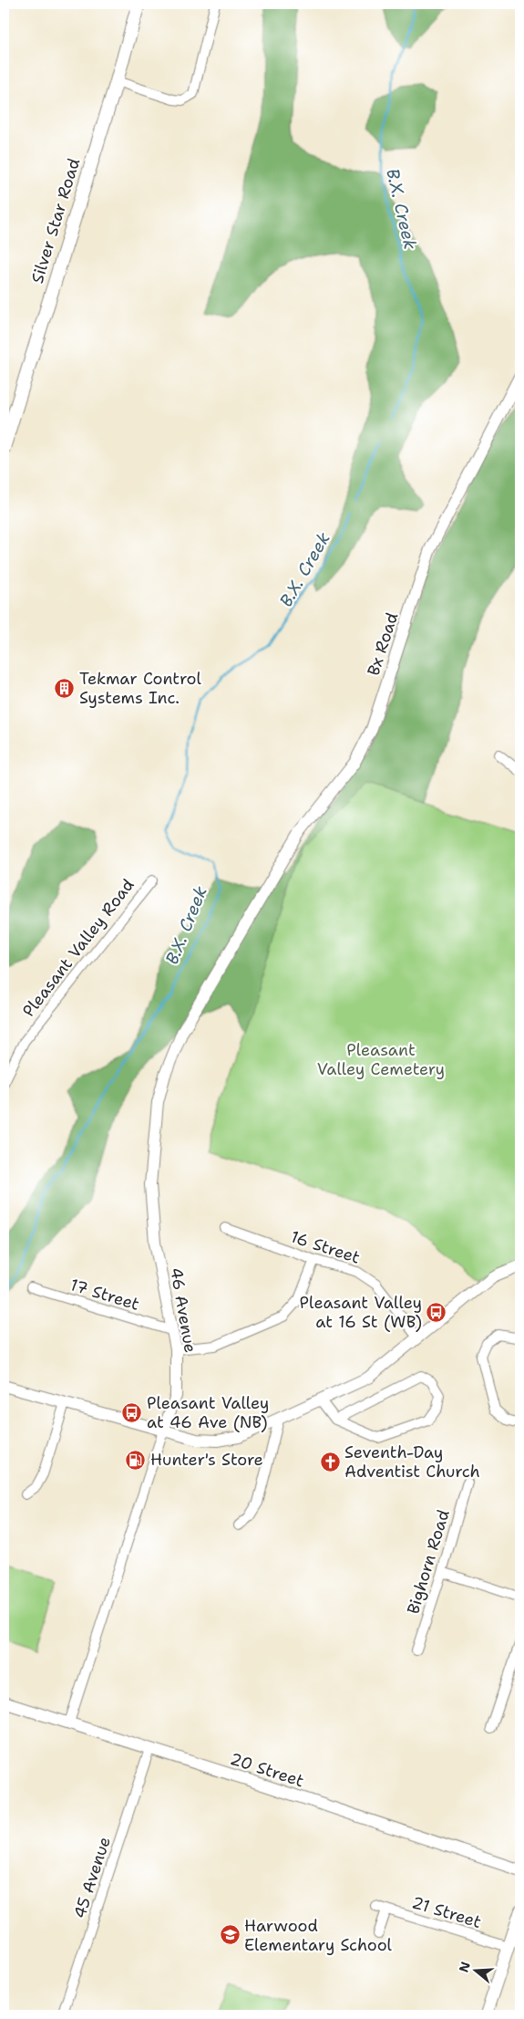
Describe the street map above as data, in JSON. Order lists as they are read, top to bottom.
{
  "streets": {
    "main road": ["Silver Star Road"],
    "street": [
      "Bx Road",
      "Pleasant Valley Road",
      "16 Street",
      "17 Street",
      "46 Avenue",
      "Bighorn Road",
      "20 Street",
      "45 Avenue",
      "21 Street"
    ]
  },
  "crossings": [
    ["Bx Road", "46 Avenue"],
    ["17 Street", "46 Avenue"],
    ["46 Avenue", "20 Street"],
    ["20 Street", "45 Avenue"]
  ],
  "water": ["B.X. Creek"],
  "parks": ["Pleasant Valley Cemetery"],
  "places": {
    "building": ["Tekmar Control Systems Inc."],
    "bus stop": ["Pleasant Valley at 16 St (WB)", "Pleasant Valley at 46 Ave (NB)"],
    "fuel station": ["Hunter's Store"],
    "church": ["Seventh-Day Adventist Church"],
    "school or university": ["Harwood Elementary School"]
  },
  "north": "left"
}
